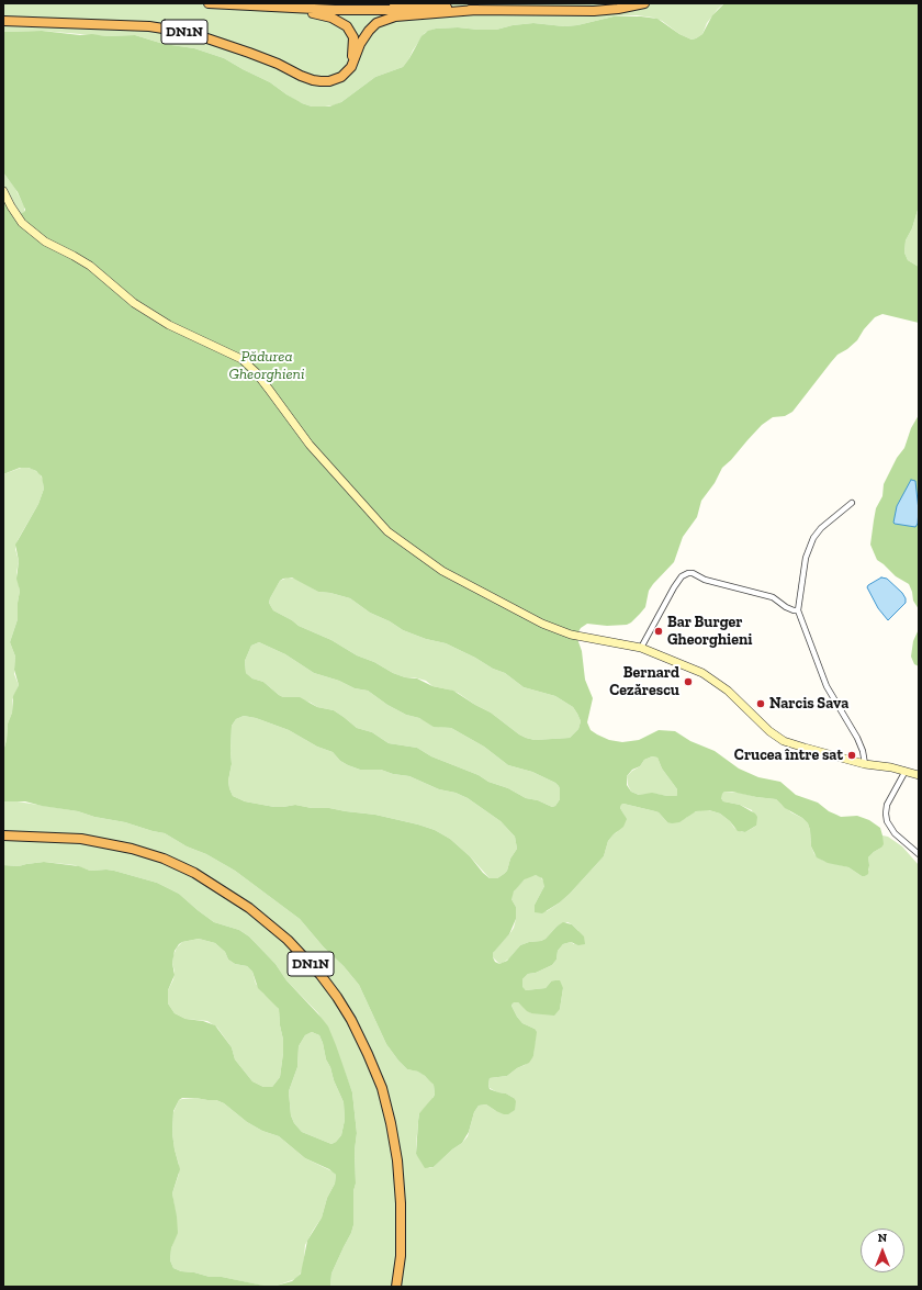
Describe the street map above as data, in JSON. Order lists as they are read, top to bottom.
{
  "streets": {
    "highway": ["DN1N"]
  },
  "parks": ["Pădurea Gheorghieni"],
  "places": [
    "Bar Burger Gheorghieni",
    "Bernard Cezărescu",
    "Narcis Sava",
    "Crucea între sat"
  ],
  "north": "top"
}
